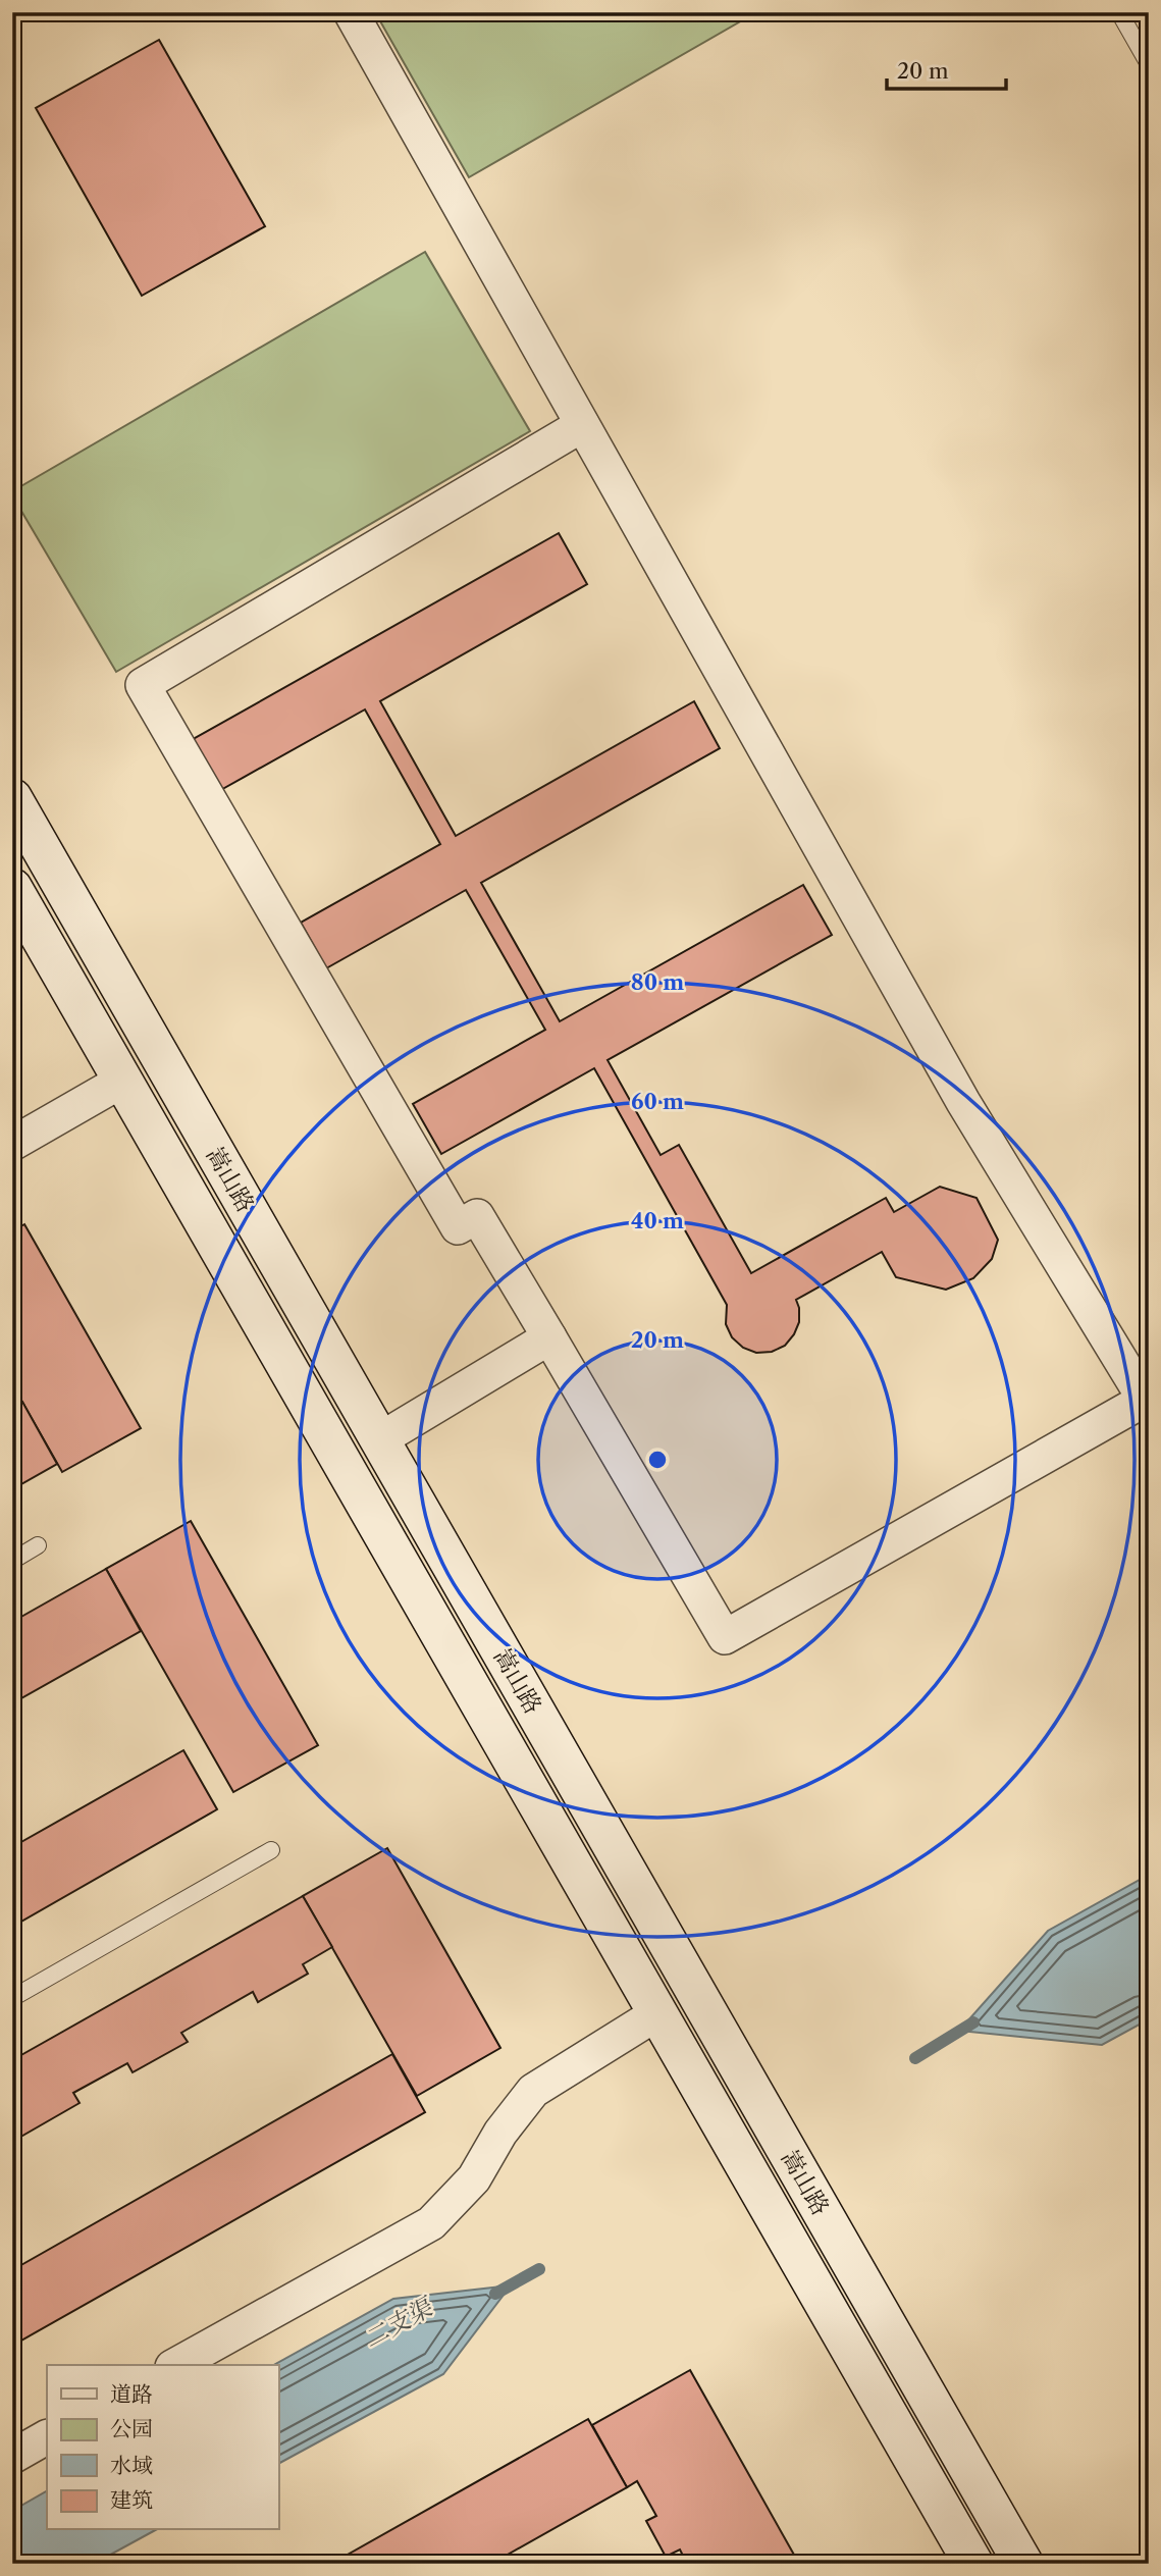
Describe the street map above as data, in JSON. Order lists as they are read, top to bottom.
{
  "streets": {
    "street": ["嵩山路"]
  },
  "water": ["二支渠"],
  "legend": [
    "道路",
    "公园",
    "水域",
    "建筑"
  ],
  "scale_bar": "20 m",
  "rings": [
    "80 m",
    "60 m",
    "40 m",
    "20 m"
  ]
}
